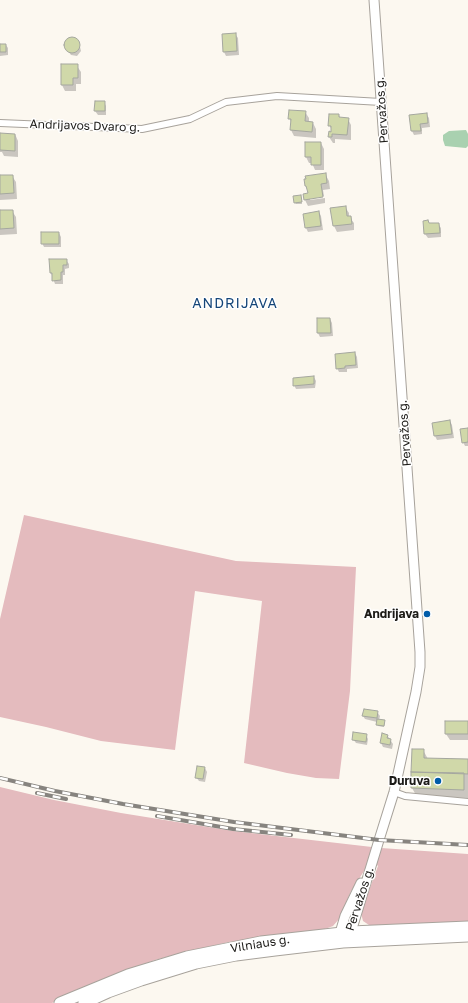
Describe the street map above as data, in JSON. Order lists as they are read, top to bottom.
{
  "streets": {
    "highway": ["Vilniaus g."],
    "main road": ["Pervažos g."],
    "street": ["Andrijavos Dvaro g."]
  },
  "crossings": [
    ["Pervažos g.", "Andrijavos Dvaro g."],
    ["Pervažos g.", "Vilniaus g."]
  ],
  "districts": ["ANDRIJAVA"],
  "places": ["Andrijava", "Duruva"]
}
